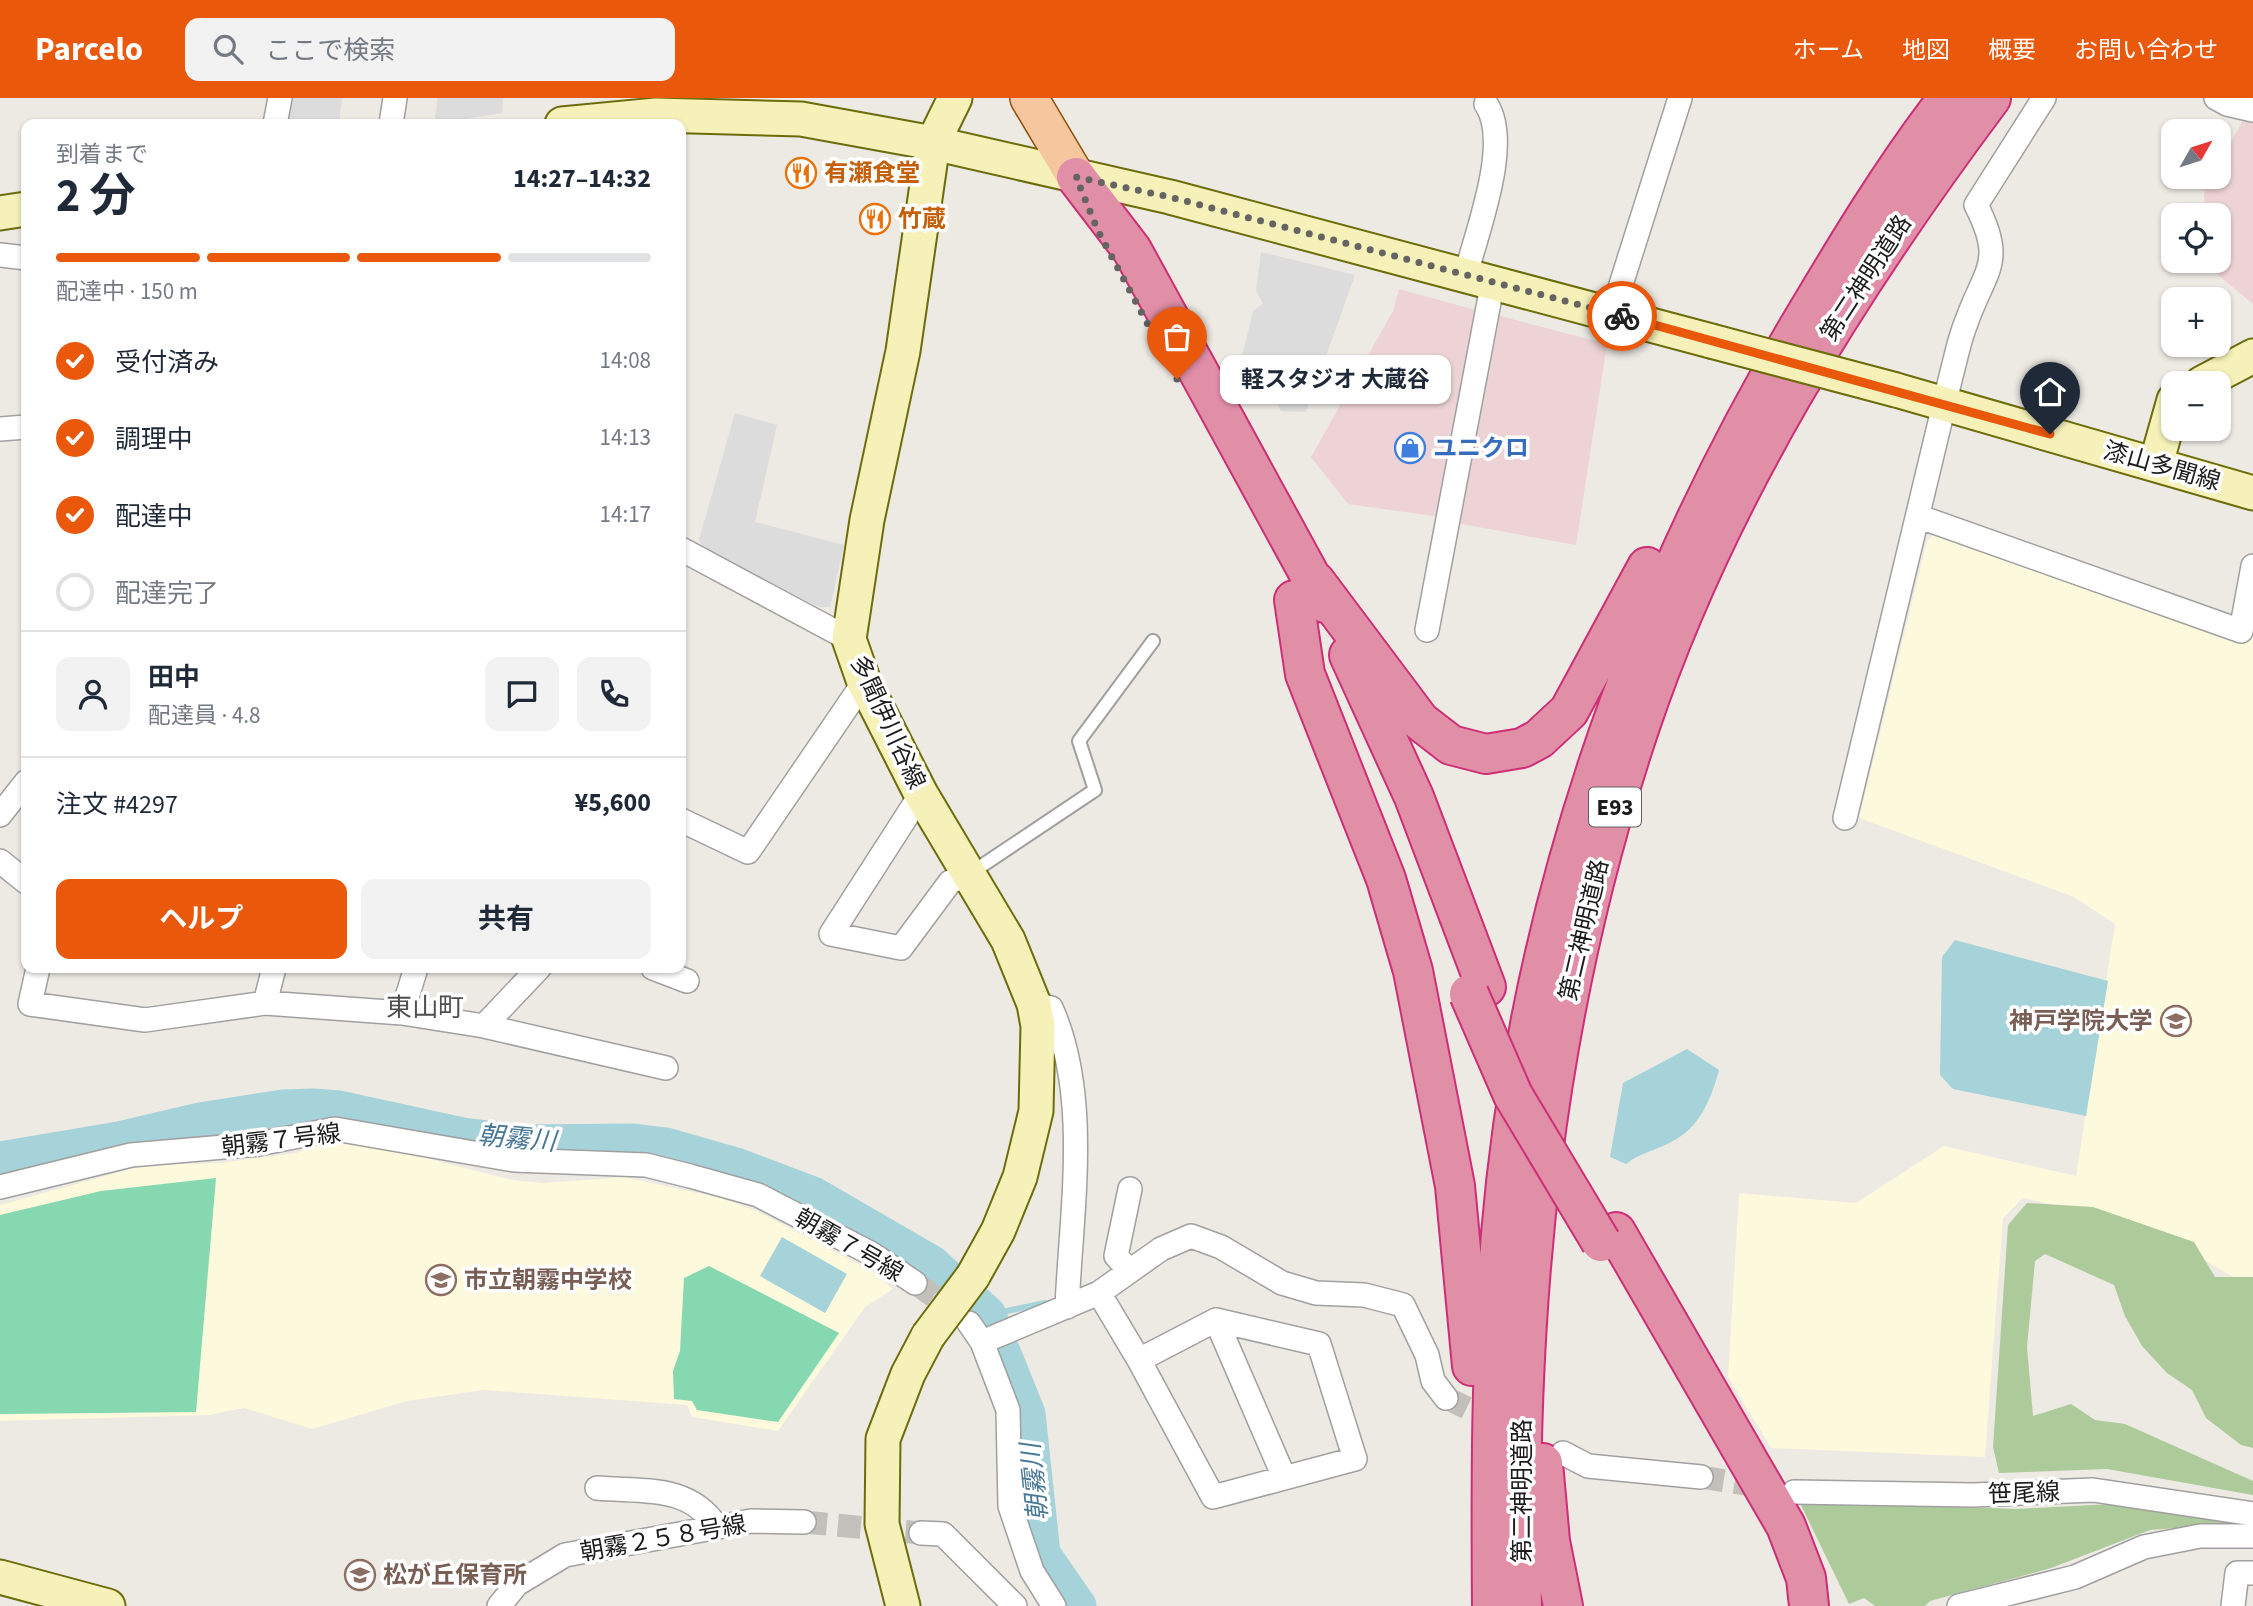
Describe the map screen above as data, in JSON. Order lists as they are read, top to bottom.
{
  "streets": {
    "highway": ["第二神明道路", "E93"],
    "street": [
      "漆山多聞線",
      "多聞伊川谷線",
      "朝霧７号線",
      "笹尾線",
      "朝霧２５８号線"
    ]
  },
  "crossings": [
    ["漆山多聞線", "多聞伊川谷線"]
  ],
  "districts": ["東山町"],
  "water": ["朝霧川"],
  "places": {
    "restaurant": ["有瀬食堂", "竹蔵"],
    "other": ["軽スタジオ 大蔵谷"],
    "shop": ["ユニクロ"],
    "school or university": ["神戸学院大学", "市立朝霧中学校", "松が丘保育所"]
  },
  "north": "top right",
  "page": {
    "header": "Parcelo",
    "search": "ここで検索",
    "nav": [
      "ホーム",
      "地図",
      "概要",
      "お問い合わせ"
    ],
    "map_buttons": ["+", "−"],
    "heading": ["2 分", "到着まで", "14:27–14:32"],
    "panel": [
      "田中",
      "配達員 · 4.8",
      "注文 #4297",
      "¥5,600"
    ],
    "bar": "配達中 · 150 m",
    "list": [
      ["受付済み", "14:08"],
      ["調理中", "14:13"],
      ["配達中", "14:17"],
      "配達完了"
    ],
    "bubble": "軽スタジオ 大蔵谷",
    "buttons": ["ヘルプ", "共有"]
  }
}
